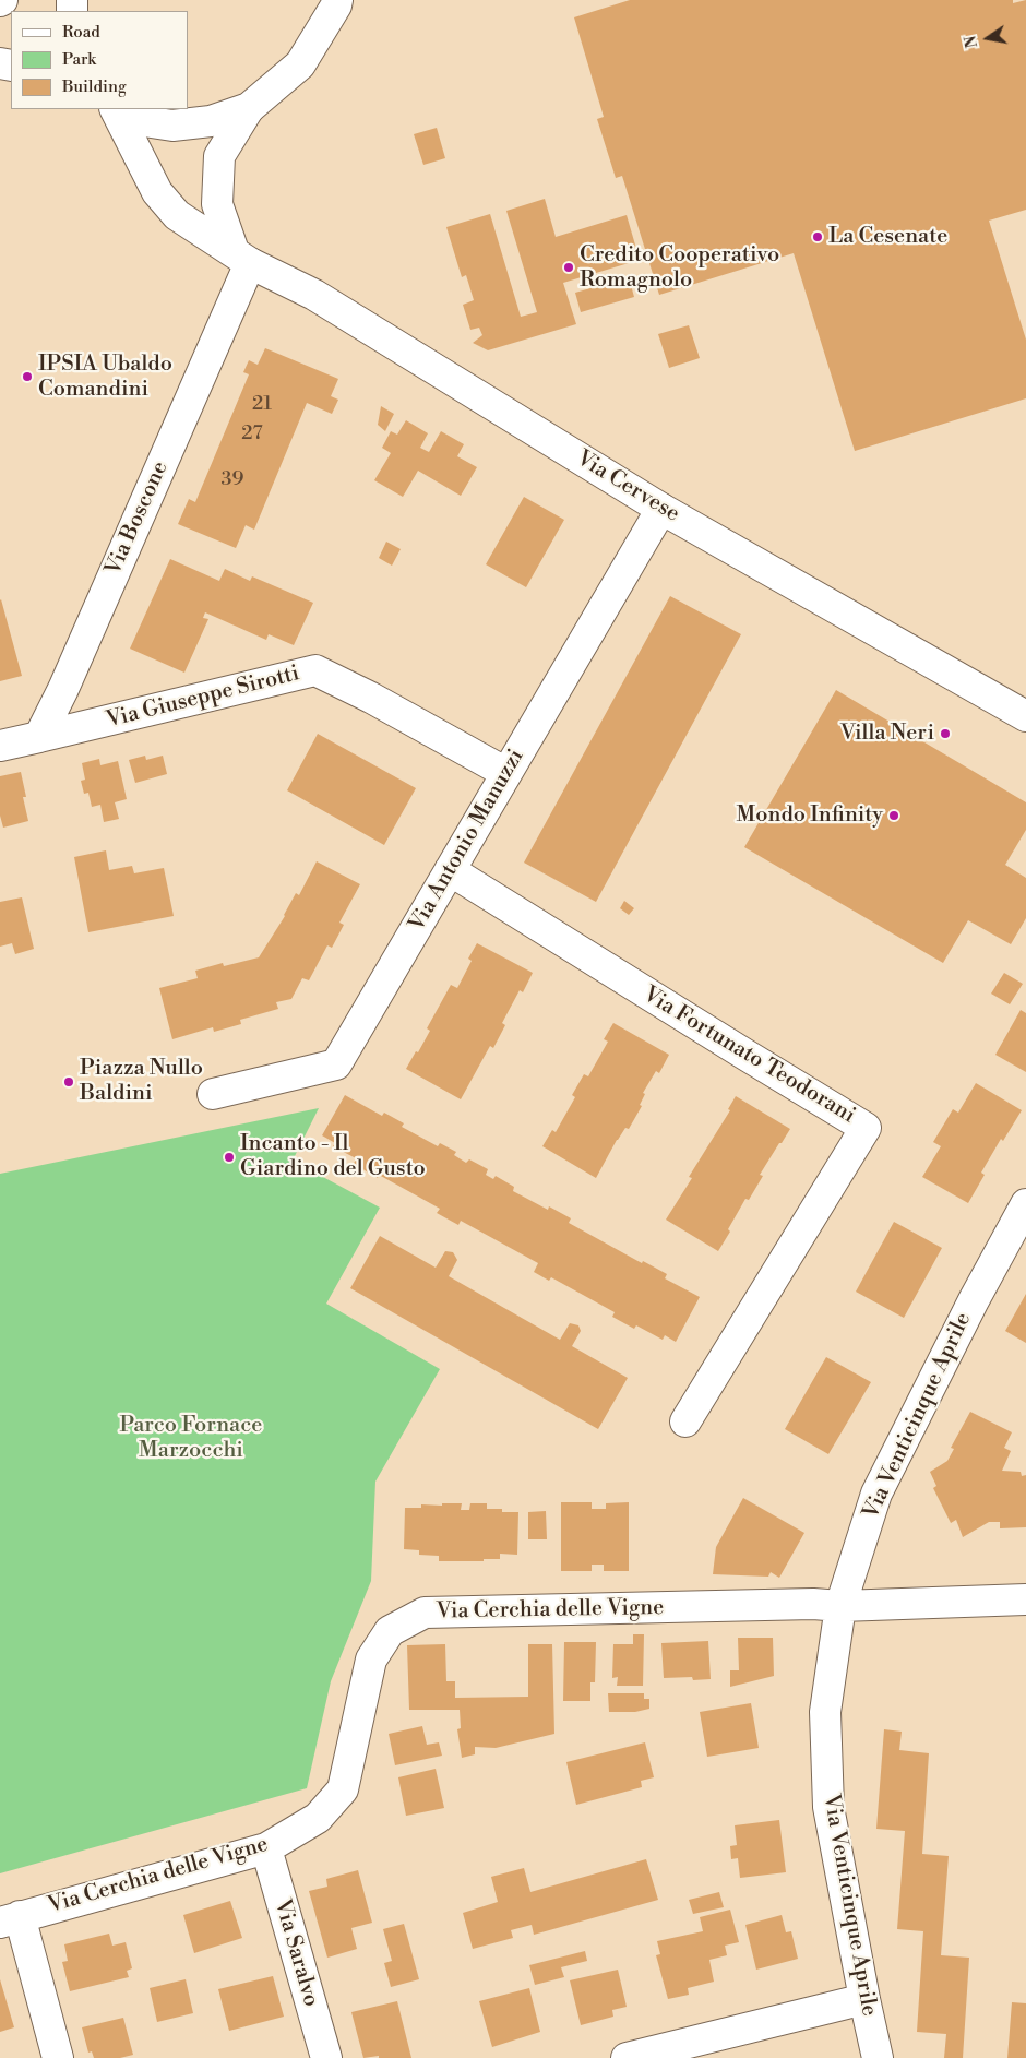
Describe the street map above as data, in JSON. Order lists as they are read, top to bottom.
{
  "streets": {
    "street": [
      "Via Cervese",
      "Via Boscone",
      "Via Giuseppe Sirotti",
      "Via Antonio Manuzzi",
      "Via Fortunato Teodorani",
      "Via Venticinque Aprile",
      "Via Cerchia delle Vigne",
      "Via Saralvo"
    ]
  },
  "crossings": [
    ["Via Cervese", "Via Boscone"],
    ["Via Cervese", "Via Antonio Manuzzi"],
    ["Via Boscone", "Via Giuseppe Sirotti"],
    ["Via Giuseppe Sirotti", "Via Antonio Manuzzi"],
    ["Via Antonio Manuzzi", "Via Fortunato Teodorani"],
    ["Via Venticinque Aprile", "Via Cerchia delle Vigne"],
    ["Via Cerchia delle Vigne", "Via Saralvo"]
  ],
  "parks": ["Parco Fornace Marzocchi"],
  "places": [
    "La Cesenate",
    "Credito Cooperativo Romagnolo",
    "IPSIA Ubaldo Comandini",
    "Villa Neri",
    "Mondo Infinity",
    "Piazza Nullo Baldini",
    "Incanto - Il Giardino del Gusto"
  ],
  "house_numbers": ["21", "27", "39"],
  "legend": ["Road", "Park", "Building"],
  "north": "left"
}
